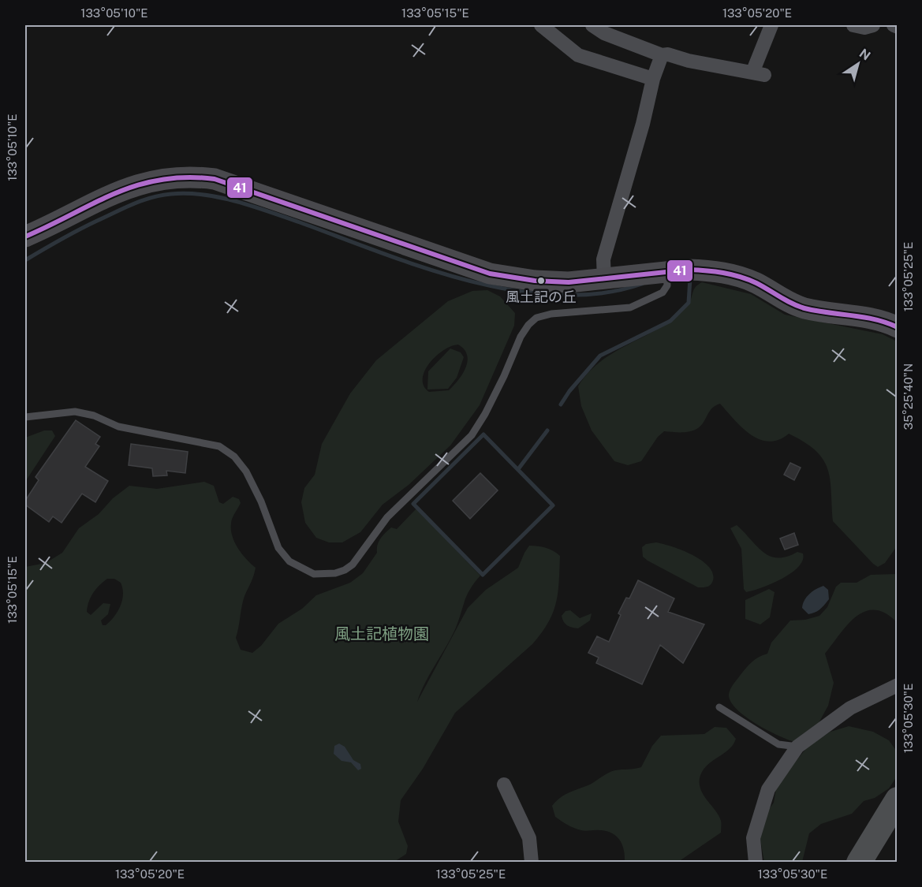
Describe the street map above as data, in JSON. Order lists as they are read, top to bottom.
{
  "parks": ["風土記植物園"],
  "places": ["風土記の丘"],
  "lines": ["transit line 41"],
  "north": "top right",
  "coordinates": [
    "133°05'10\"E",
    "133°05'15\"E",
    "133°05'20\"E",
    "133°05'25\"E",
    "35°25'40\"N",
    "133°05'30\"E"
  ]
}
